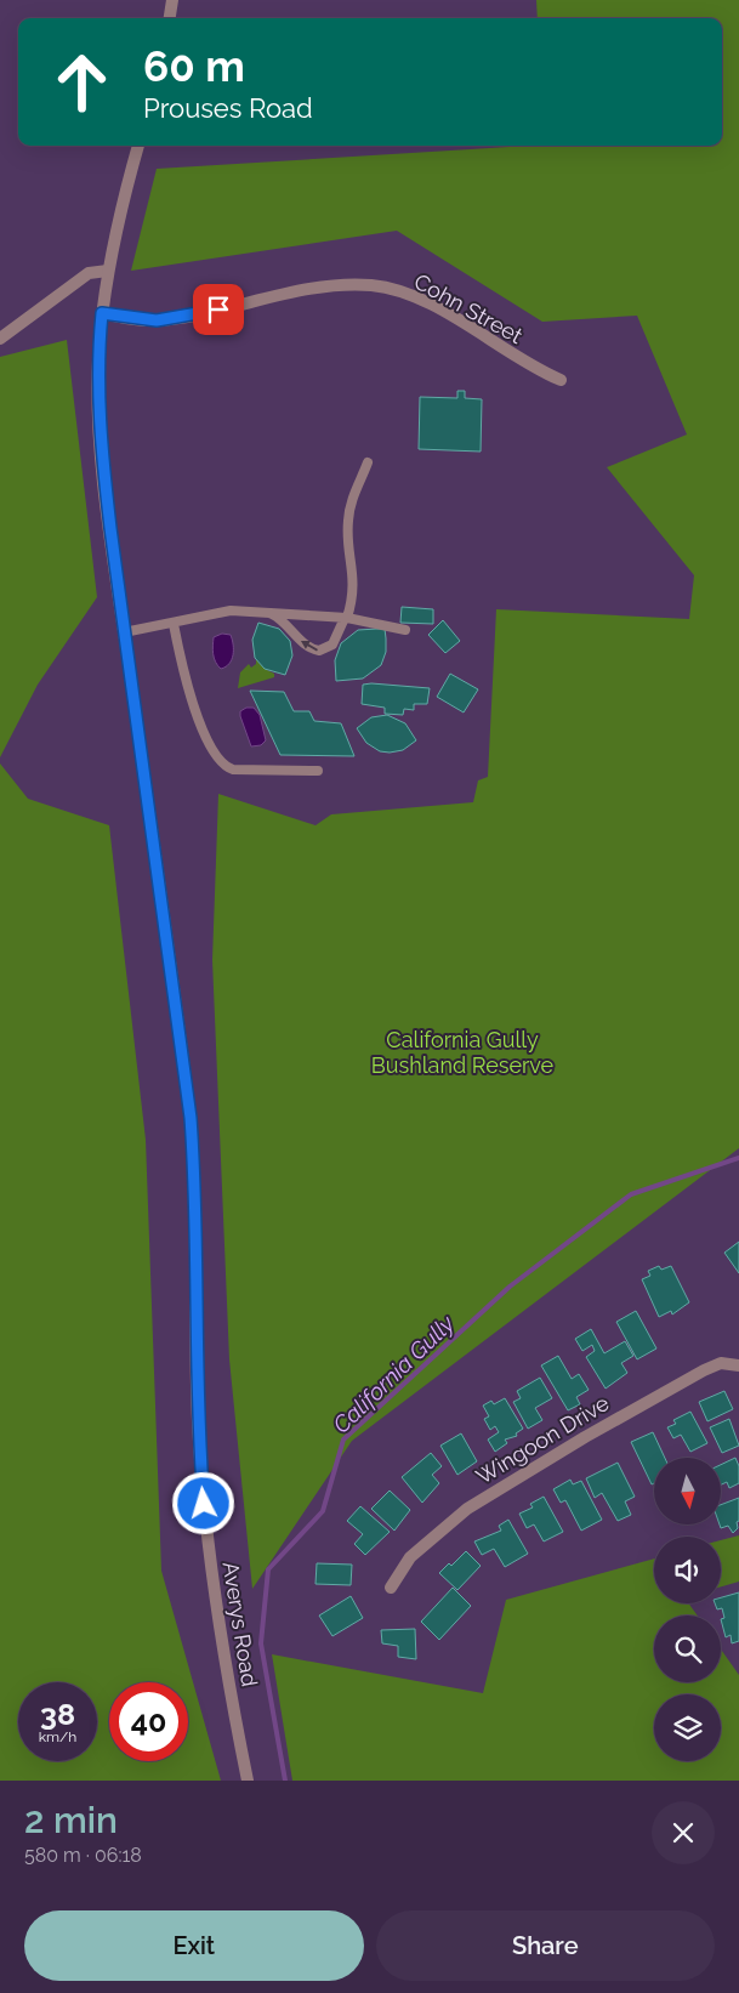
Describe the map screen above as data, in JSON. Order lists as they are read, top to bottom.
{
  "streets": {
    "street": ["Cohn Street", "Wingoon Drive", "Averys Road"]
  },
  "crossings": [
    ["Cohn Street", "Averys Road"]
  ],
  "water": ["California Gully"],
  "parks": ["California Gully Bushland Reserve"],
  "north": "bottom",
  "page": {
    "turn": ["60 m", "Prouses Road"],
    "speed": "38 km/h",
    "limit": "40",
    "heading": ["2 min", "580 m · 06:18"],
    "buttons": ["Exit", "Share"]
  }
}
